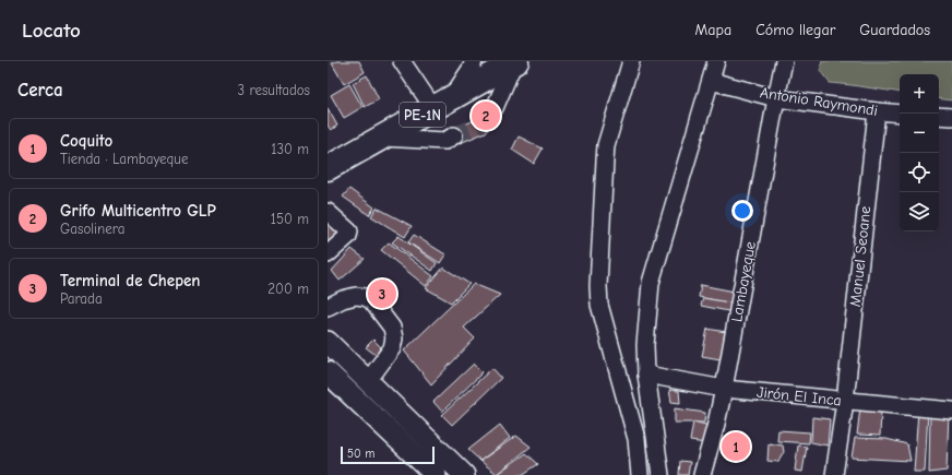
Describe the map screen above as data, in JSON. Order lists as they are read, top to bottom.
{
  "streets": {
    "highway": ["PE-1N"],
    "street": [
      "Antonio Raymondi",
      "Manuel Seoane",
      "Lambayeque",
      "Jirón El Inca"
    ]
  },
  "crossings": [
    ["Antonio Raymondi", "Manuel Seoane"],
    ["Antonio Raymondi", "Lambayeque"],
    ["Manuel Seoane", "Jirón El Inca"],
    ["Lambayeque", "Jirón El Inca"]
  ],
  "scale_bar": "50 m",
  "page": {
    "header": "Locato",
    "nav": ["Mapa", "Cómo llegar", "Guardados"],
    "heading": ["Cerca", "3 resultados"],
    "map_buttons": ["+", "−"],
    "pins": ["2", "3", "1"],
    "list": [
      {
        "mark": "1",
        "name": "Coquito",
        "note": "Tienda · Lambayeque",
        "value": "130 m"
      },
      {
        "mark": "2",
        "name": "Grifo Multicentro GLP",
        "note": "Gasolinera",
        "value": "150 m"
      },
      {
        "mark": "3",
        "name": "Terminal de Chepen",
        "note": "Parada",
        "value": "200 m"
      }
    ],
    "scale": "50 m"
  }
}
